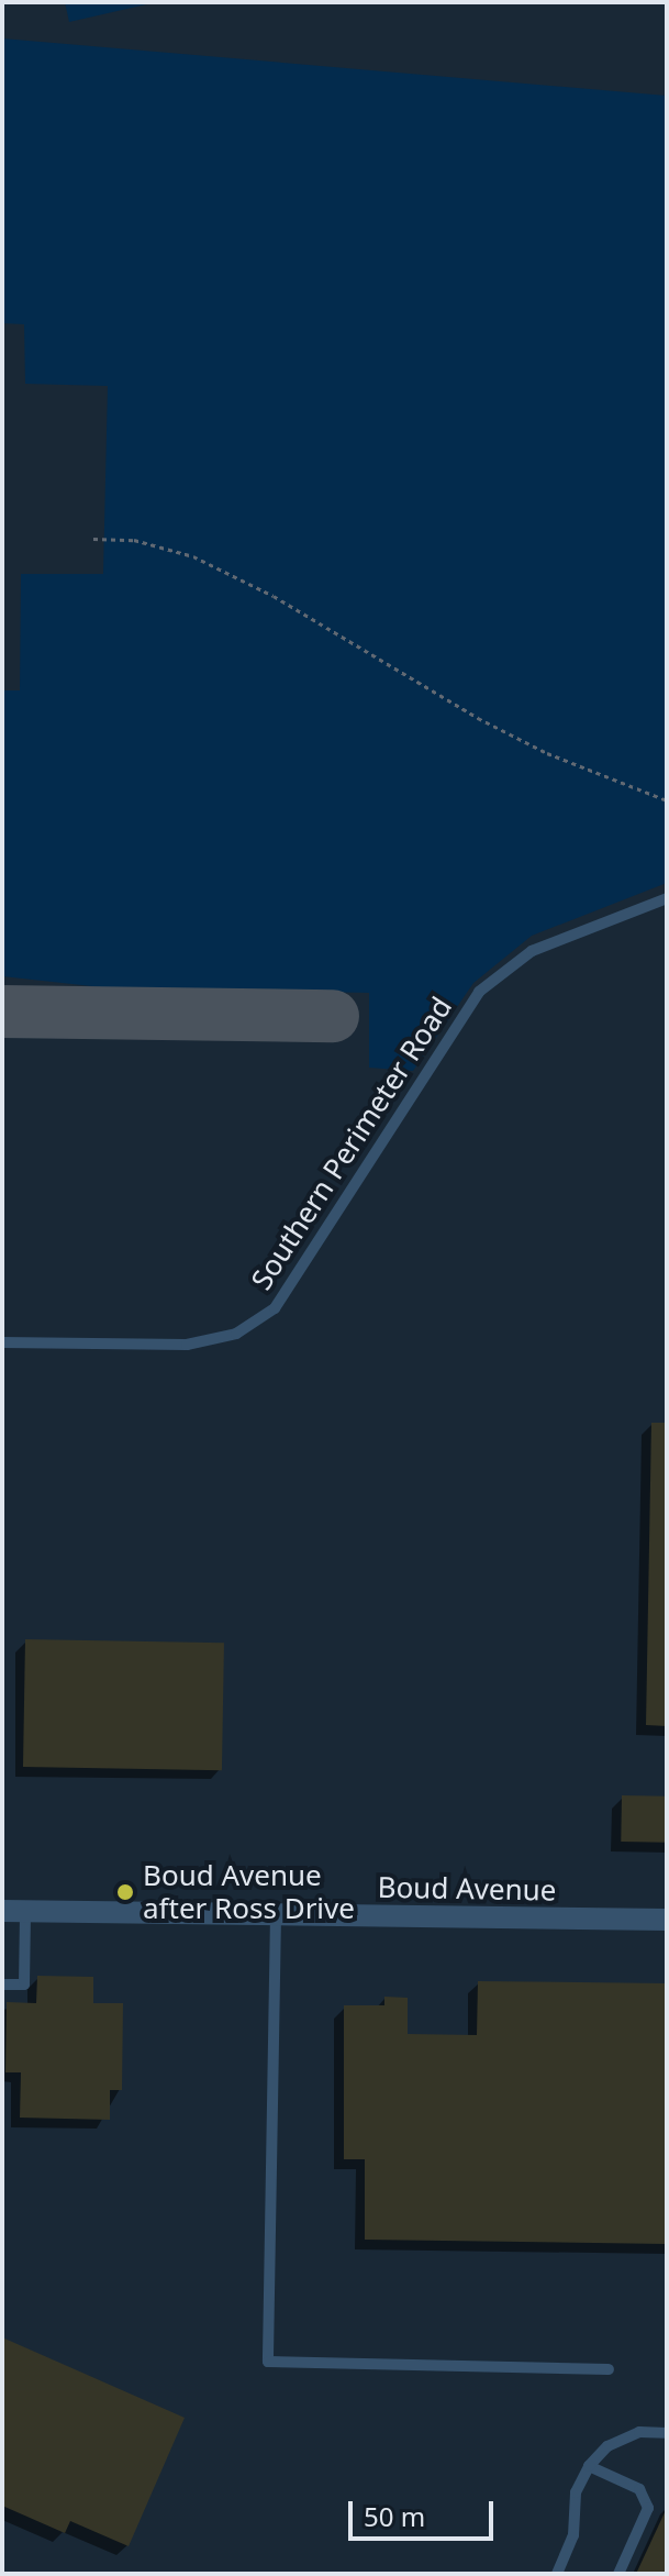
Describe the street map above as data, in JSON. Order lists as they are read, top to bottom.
{
  "streets": {
    "street": ["Boud Avenue"],
    "lane": ["Southern Perimeter Road"]
  },
  "places": ["Boud Avenue after Ross Drive"],
  "scale_bar": "50 m"
}
